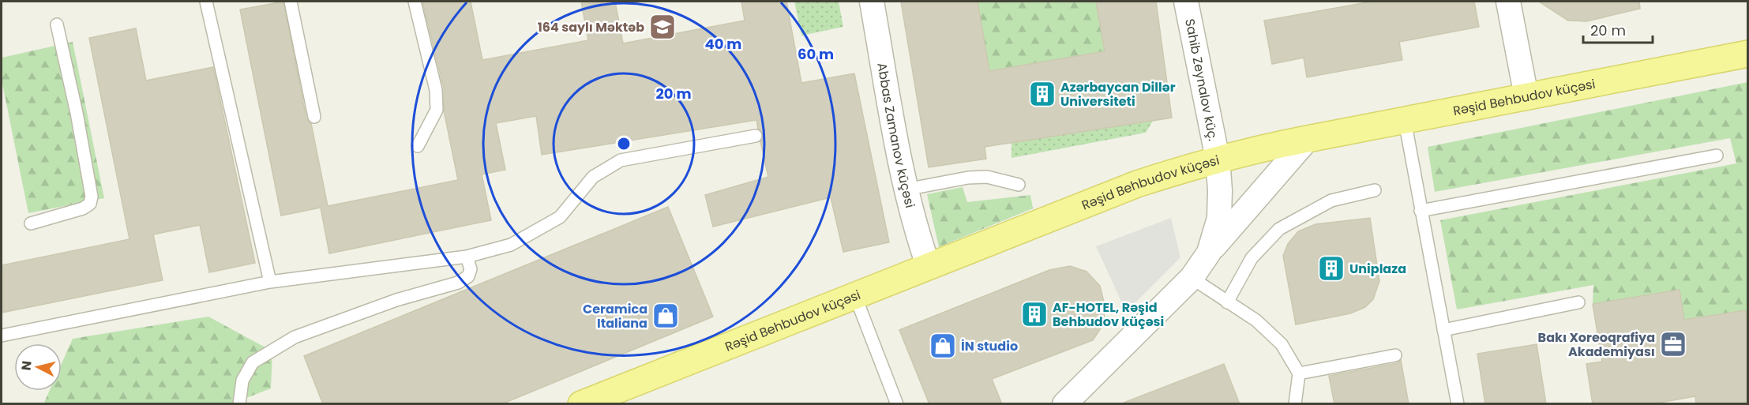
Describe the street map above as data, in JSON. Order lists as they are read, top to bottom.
{
  "streets": {
    "main road": ["Rəşid Behbudov küçəsi"],
    "street": ["Sahib Zeynalov küç.", "Abbas Zamanov küçəsi"]
  },
  "crossings": [
    ["Sahib Zeynalov küç.", "Rəşid Behbudov küçəsi"],
    ["Rəşid Behbudov küçəsi", "Abbas Zamanov küçəsi"]
  ],
  "places": {
    "school or university": ["164 saylı Məktəb"],
    "building": ["Azərbaycan Dillər Universiteti", "Uniplaza", "AF-HOTEL, Rəşid Behbudov küçəsi"],
    "shop": ["Ceramica Italiana", "İN studio"],
    "office": ["Bakı Xoreoqrafiya Akademiyası"]
  },
  "scale_bar": "20 m",
  "north": "left",
  "rings": ["40 m", "60 m", "20 m"]
}
